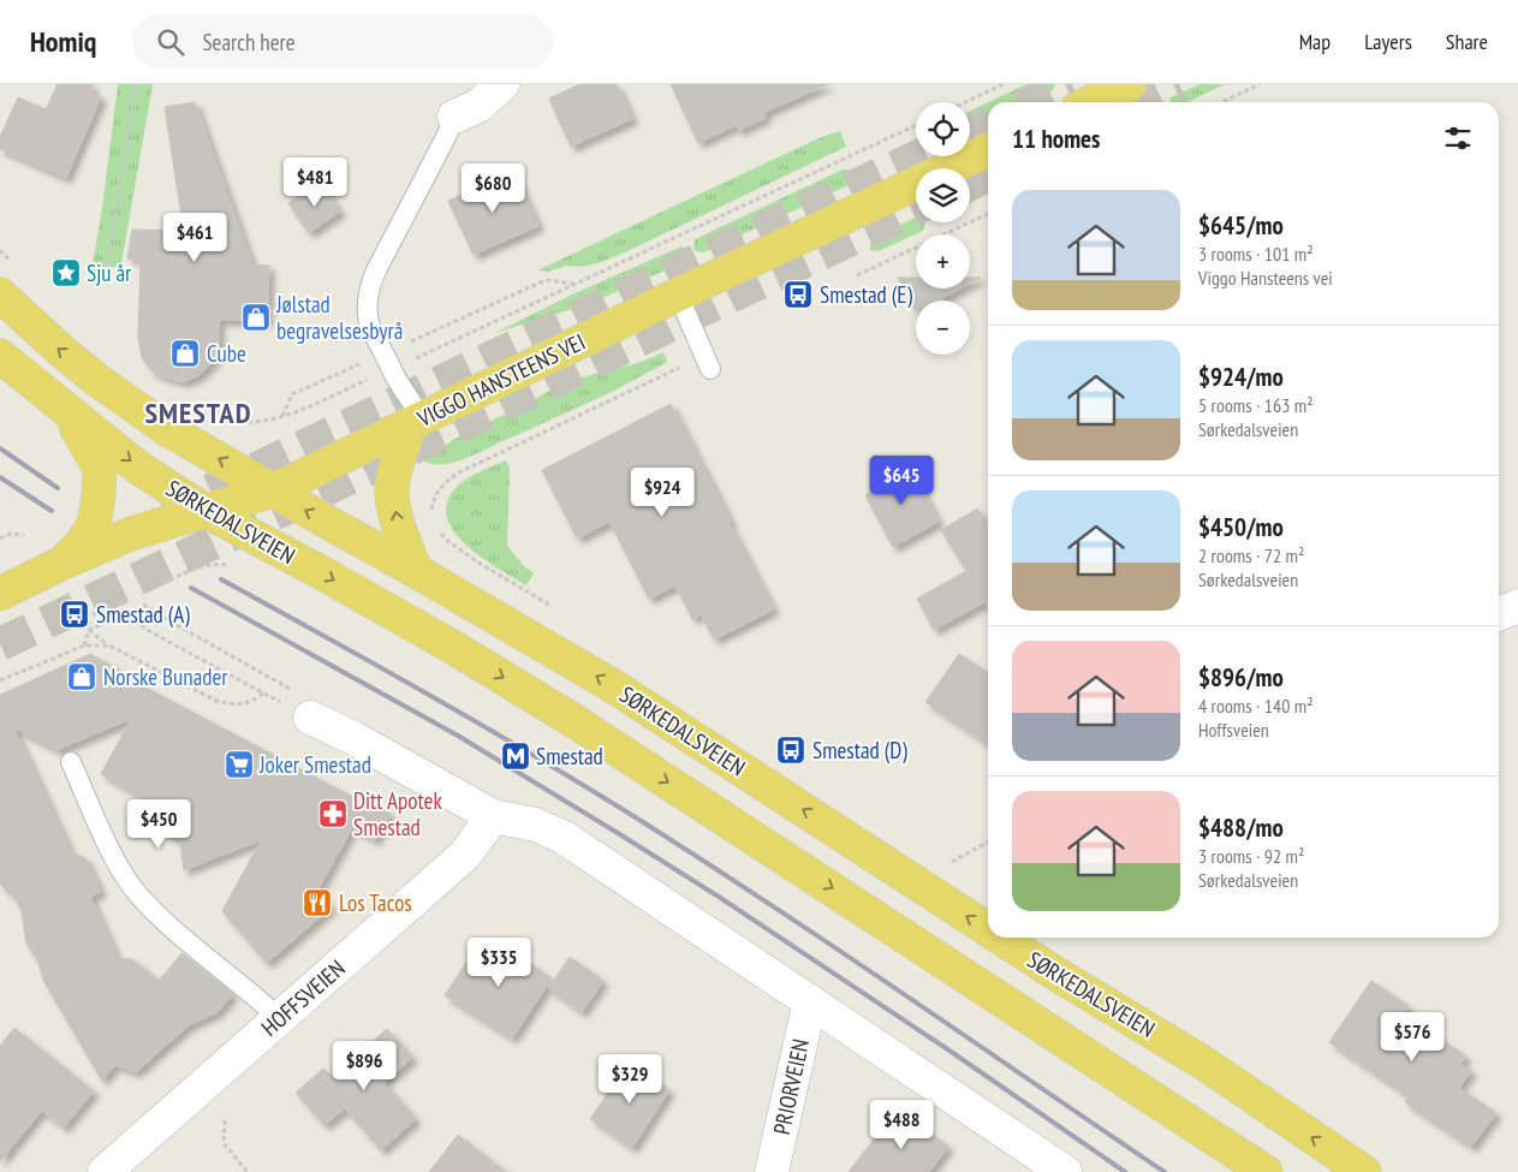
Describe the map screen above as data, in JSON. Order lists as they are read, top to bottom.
{
  "streets": {
    "main road": ["VIGGO HANSTEENS VEI", "SØRKEDALSVEIEN"],
    "street": ["HOFFSVEIEN", "PRIORVEIEN"]
  },
  "crossings": [
    ["VIGGO HANSTEENS VEI", "SØRKEDALSVEIEN"]
  ],
  "districts": ["SMESTAD"],
  "places": {
    "place": ["Sju år"],
    "bus stop": ["Smestad (E)", "Smestad (A)", "Smestad (D)"],
    "shop": ["Jølstad begravelsesbyrå", "Cube", "Norske Bunader"],
    "metro station": ["Smestad"],
    "supermarket": ["Joker Smestad"],
    "pharmacy": ["Ditt Apotek Smestad"],
    "restaurant": ["Los Tacos"]
  },
  "page": {
    "header": "Homiq",
    "search": "Search here",
    "nav": ["Map", "Layers", "Share"],
    "map_buttons": ["+", "−"],
    "heading": "11 homes",
    "price": [
      "$481",
      "$680",
      "$461",
      "$645",
      "$924",
      "$450",
      "$335",
      "$576",
      "$896",
      "$329",
      "$488"
    ],
    "list": [
      {
        "name": "$645/mo",
        "note": "3 rooms · 101 m² · Viggo Hansteens vei"
      },
      {
        "name": "$924/mo",
        "note": "5 rooms · 163 m² · Sørkedalsveien"
      },
      {
        "name": "$450/mo",
        "note": "2 rooms · 72 m² · Sørkedalsveien"
      },
      {
        "name": "$896/mo",
        "note": "4 rooms · 140 m² · Hoffsveien"
      },
      {
        "name": "$488/mo",
        "note": "3 rooms · 92 m² · Sørkedalsveien"
      }
    ]
  }
}
